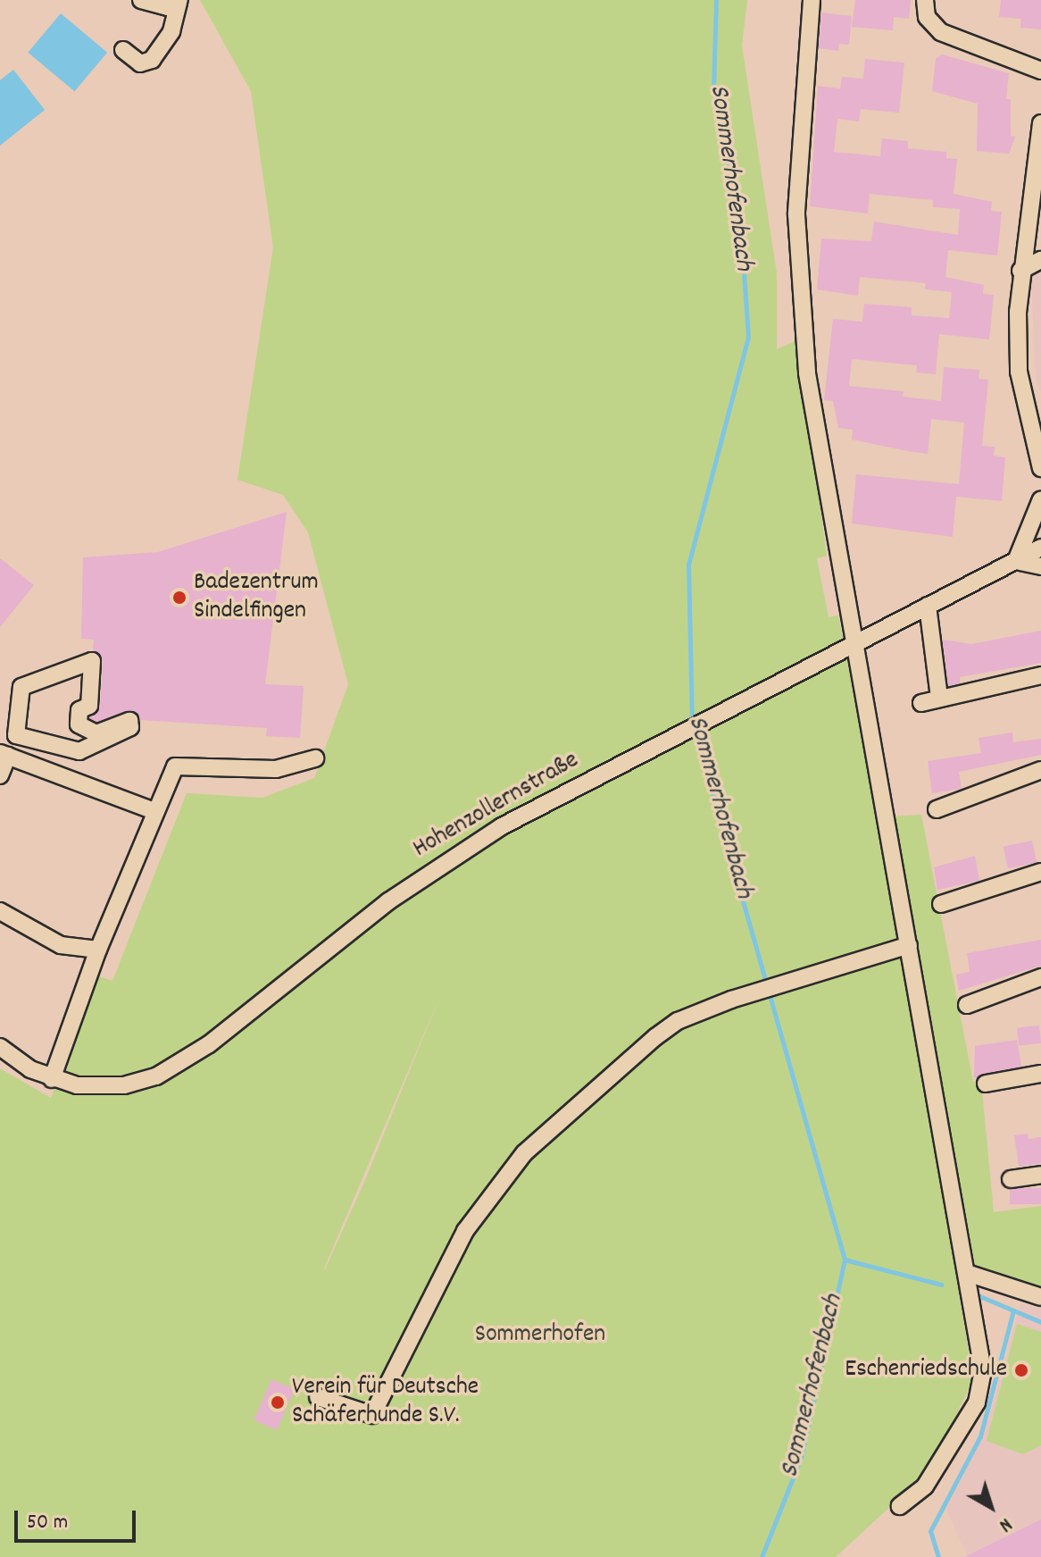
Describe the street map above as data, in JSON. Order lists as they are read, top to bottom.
{
  "streets": {
    "street": ["Hohenzollernstraße"]
  },
  "water": ["Sommerhofenbach"],
  "parks": ["Sommerhofen"],
  "places": ["Badezentrum Sindelfingen", "Eschenriedschule", "Verein für Deutsche Schäferhunde S.V."],
  "scale_bar": "50 m",
  "north": "bottom right"
}
